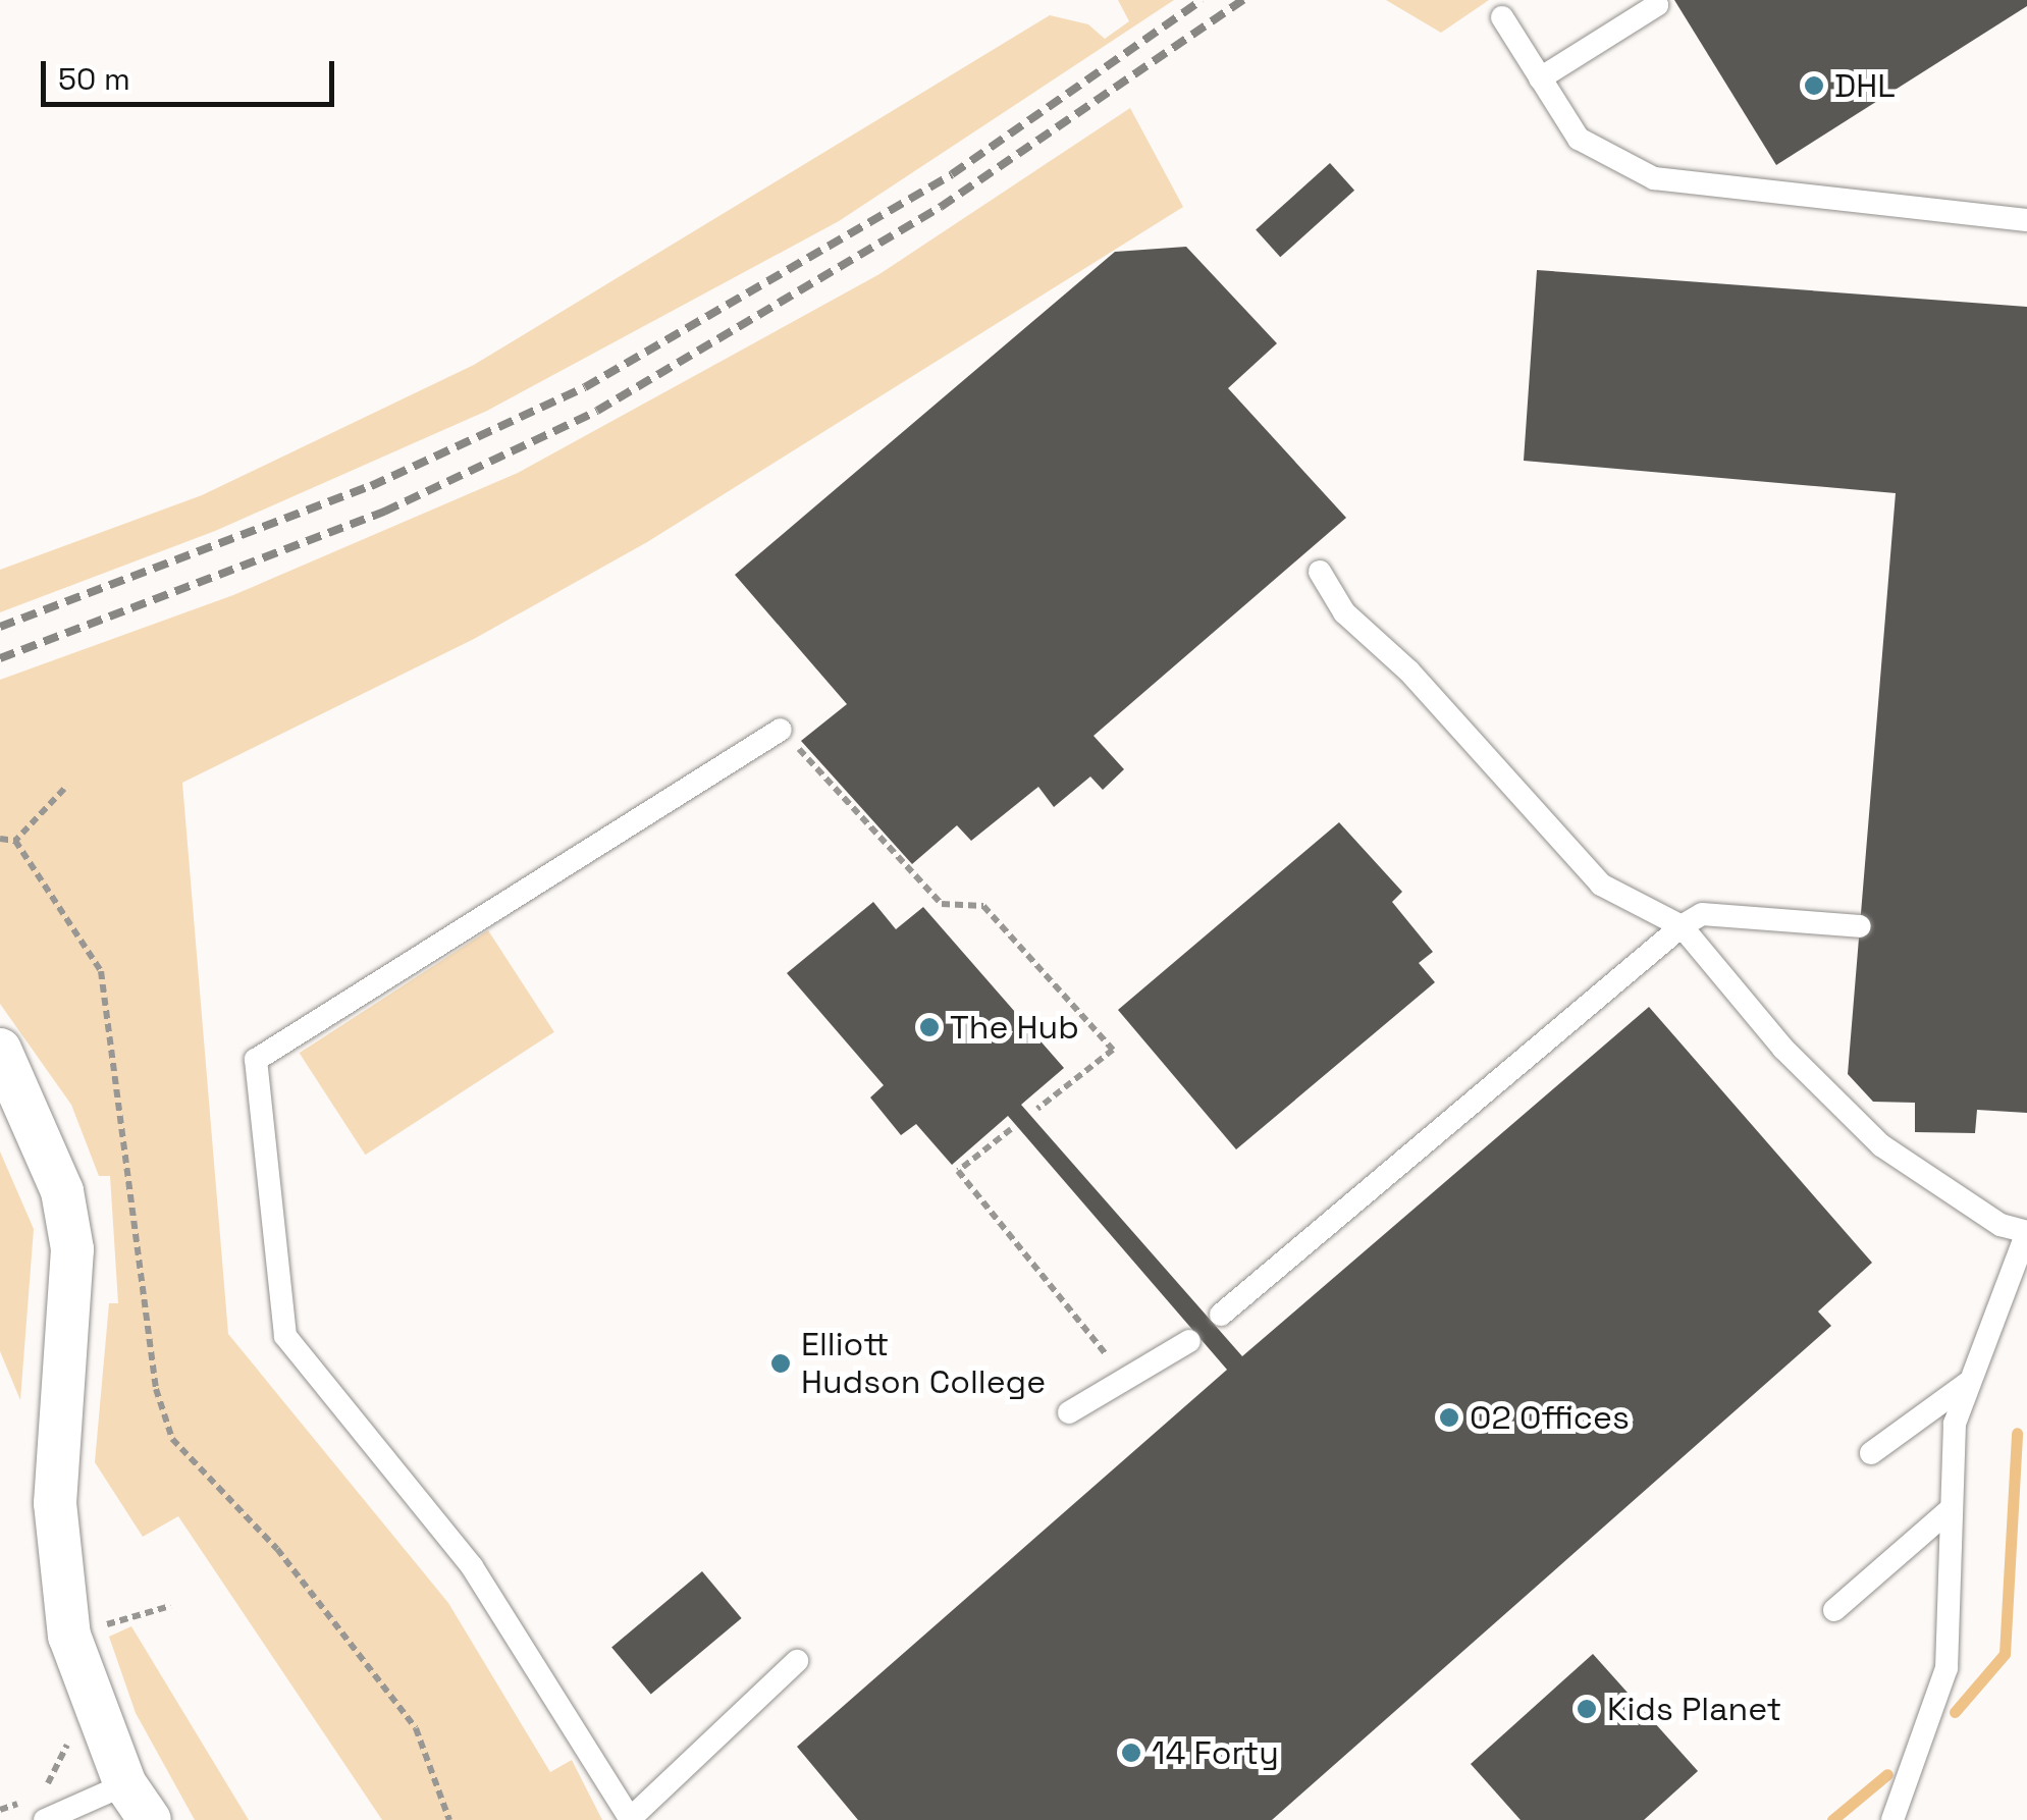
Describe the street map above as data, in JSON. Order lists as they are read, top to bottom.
{
  "places": [
    "DHL",
    "The Hub",
    "Elliott Hudson College",
    "O2 Offices",
    "Kids Planet",
    "14 Forty"
  ],
  "scale_bar": "50 m"
}
